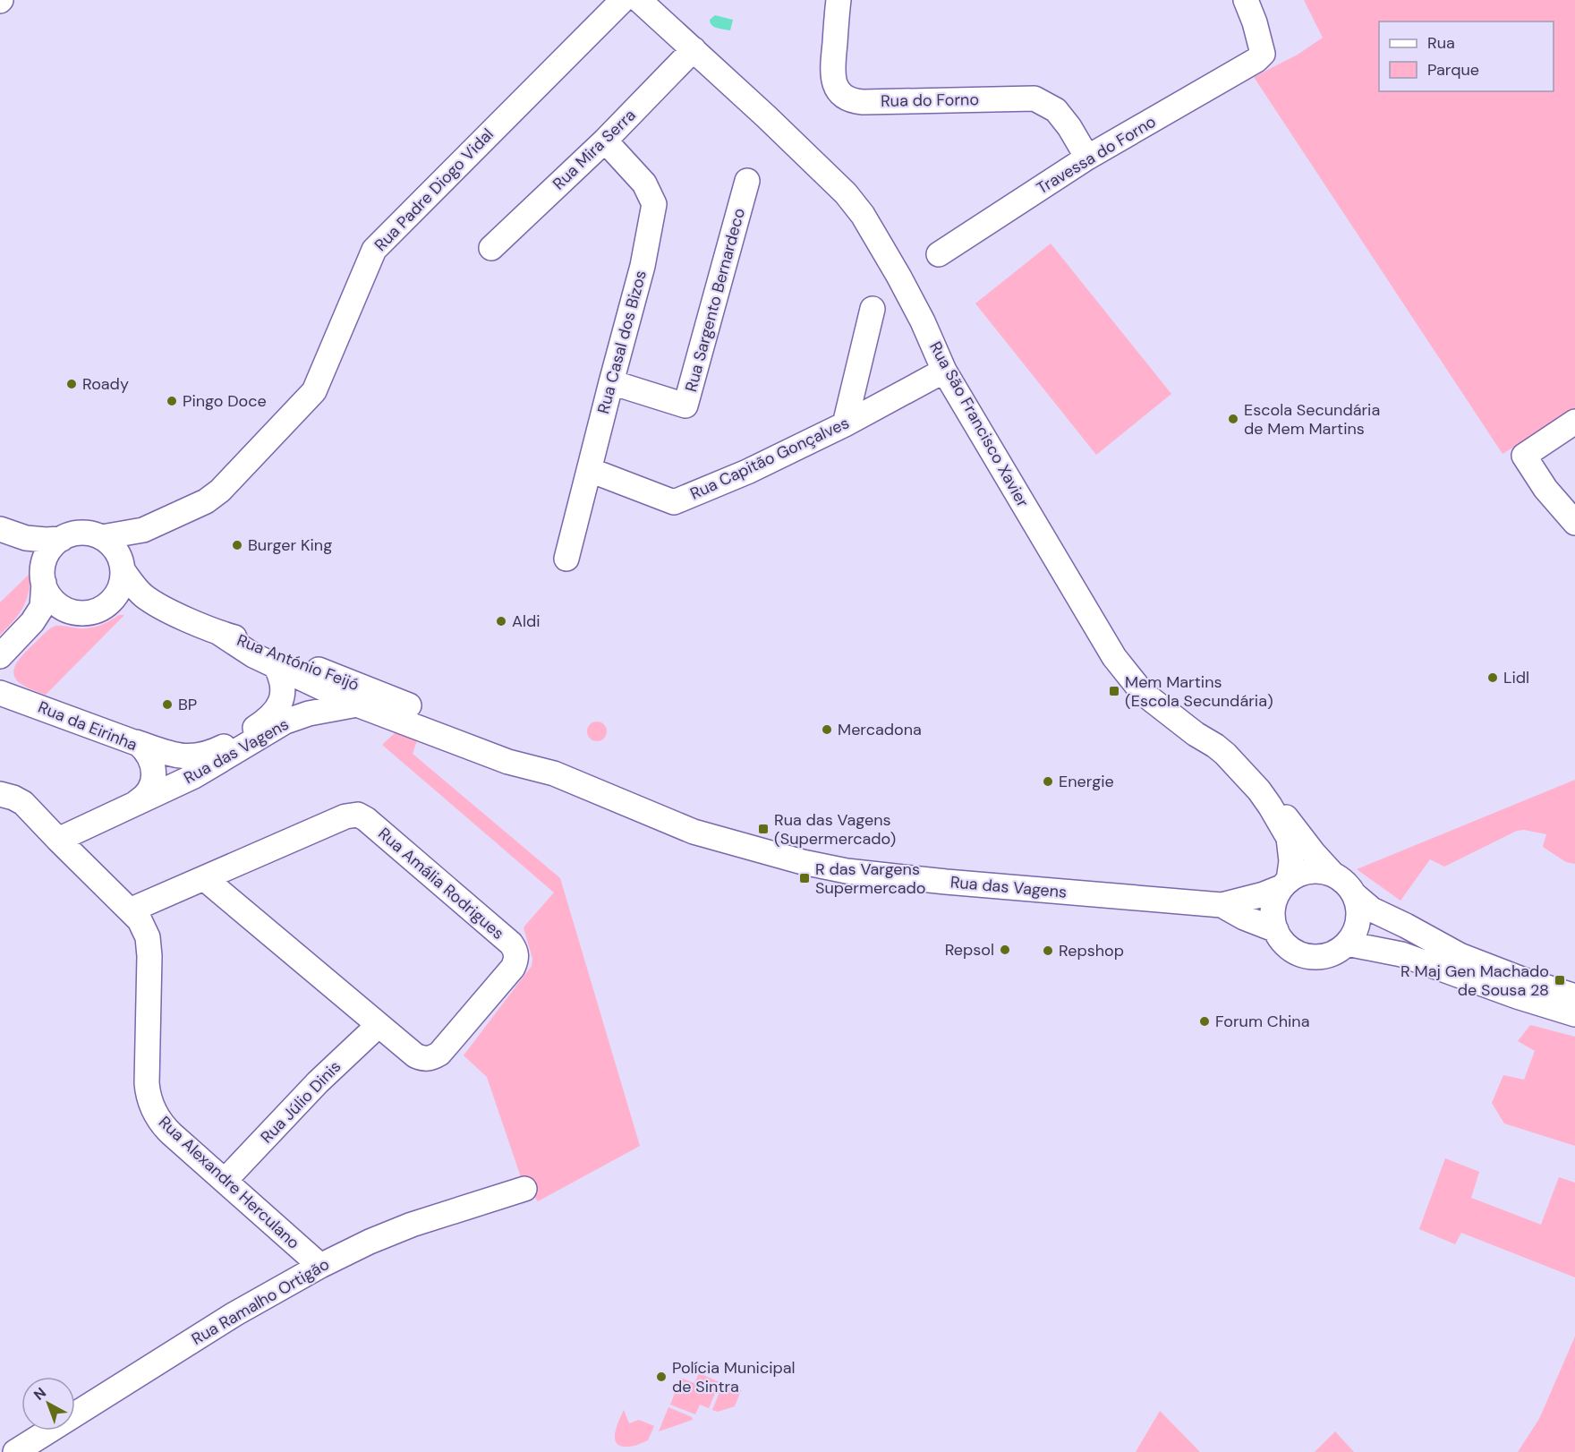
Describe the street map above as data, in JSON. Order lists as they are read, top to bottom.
{
  "streets": {
    "street": [
      "Rua do Forno",
      "Rua Mira Serra",
      "Travessa do Forno",
      "Rua Padre Diogo Vidal",
      "Rua Sargento Bernardeco",
      "Rua Casal dos Bizos",
      "Rua São Francisco Xavier",
      "Rua Capitão Gonçalves",
      "Rua António Feijó",
      "Rua da Eirinha",
      "Rua das Vagens",
      "Rua Amália Rodrigues",
      "Rua Júlio Dinis",
      "Rua Alexandre Herculano",
      "Rua Ramalho Ortigão"
    ]
  },
  "crossings": [
    ["Rua do Forno", "Travessa do Forno"],
    ["Rua Mira Serra", "Rua Casal dos Bizos"],
    ["Rua Mira Serra", "Rua São Francisco Xavier"],
    ["Rua Padre Diogo Vidal", "Rua António Feijó"],
    ["Rua Sargento Bernardeco", "Rua Casal dos Bizos"],
    ["Rua Casal dos Bizos", "Rua Capitão Gonçalves"],
    ["Rua São Francisco Xavier", "Rua Capitão Gonçalves"],
    ["Rua São Francisco Xavier", "Rua das Vagens"],
    ["Rua António Feijó", "Rua das Vagens"],
    ["Rua da Eirinha", "Rua das Vagens"],
    ["Rua das Vagens", "Rua Alexandre Herculano"],
    ["Rua Amália Rodrigues", "Rua Júlio Dinis"],
    ["Rua Amália Rodrigues", "Rua Alexandre Herculano"],
    ["Rua Júlio Dinis", "Rua Alexandre Herculano"],
    ["Rua Alexandre Herculano", "Rua Ramalho Ortigão"]
  ],
  "places": {
    "other": [
      "Roady",
      "Pingo Doce",
      "Escola Secundária de Mem Martins",
      "Burger King",
      "Aldi",
      "Lidl",
      "BP",
      "Mercadona",
      "Energie",
      "Repsol",
      "Repshop",
      "Forum China",
      "Polícia Municipal de Sintra"
    ],
    "transit": [
      "Mem Martins (Escola Secundária)",
      "Rua das Vagens (Supermercado)",
      "R das Vargens Supermercado",
      "R Maj Gen Machado de Sousa 28"
    ]
  },
  "legend": ["Rua", "Parque"],
  "north": "top left"
}
